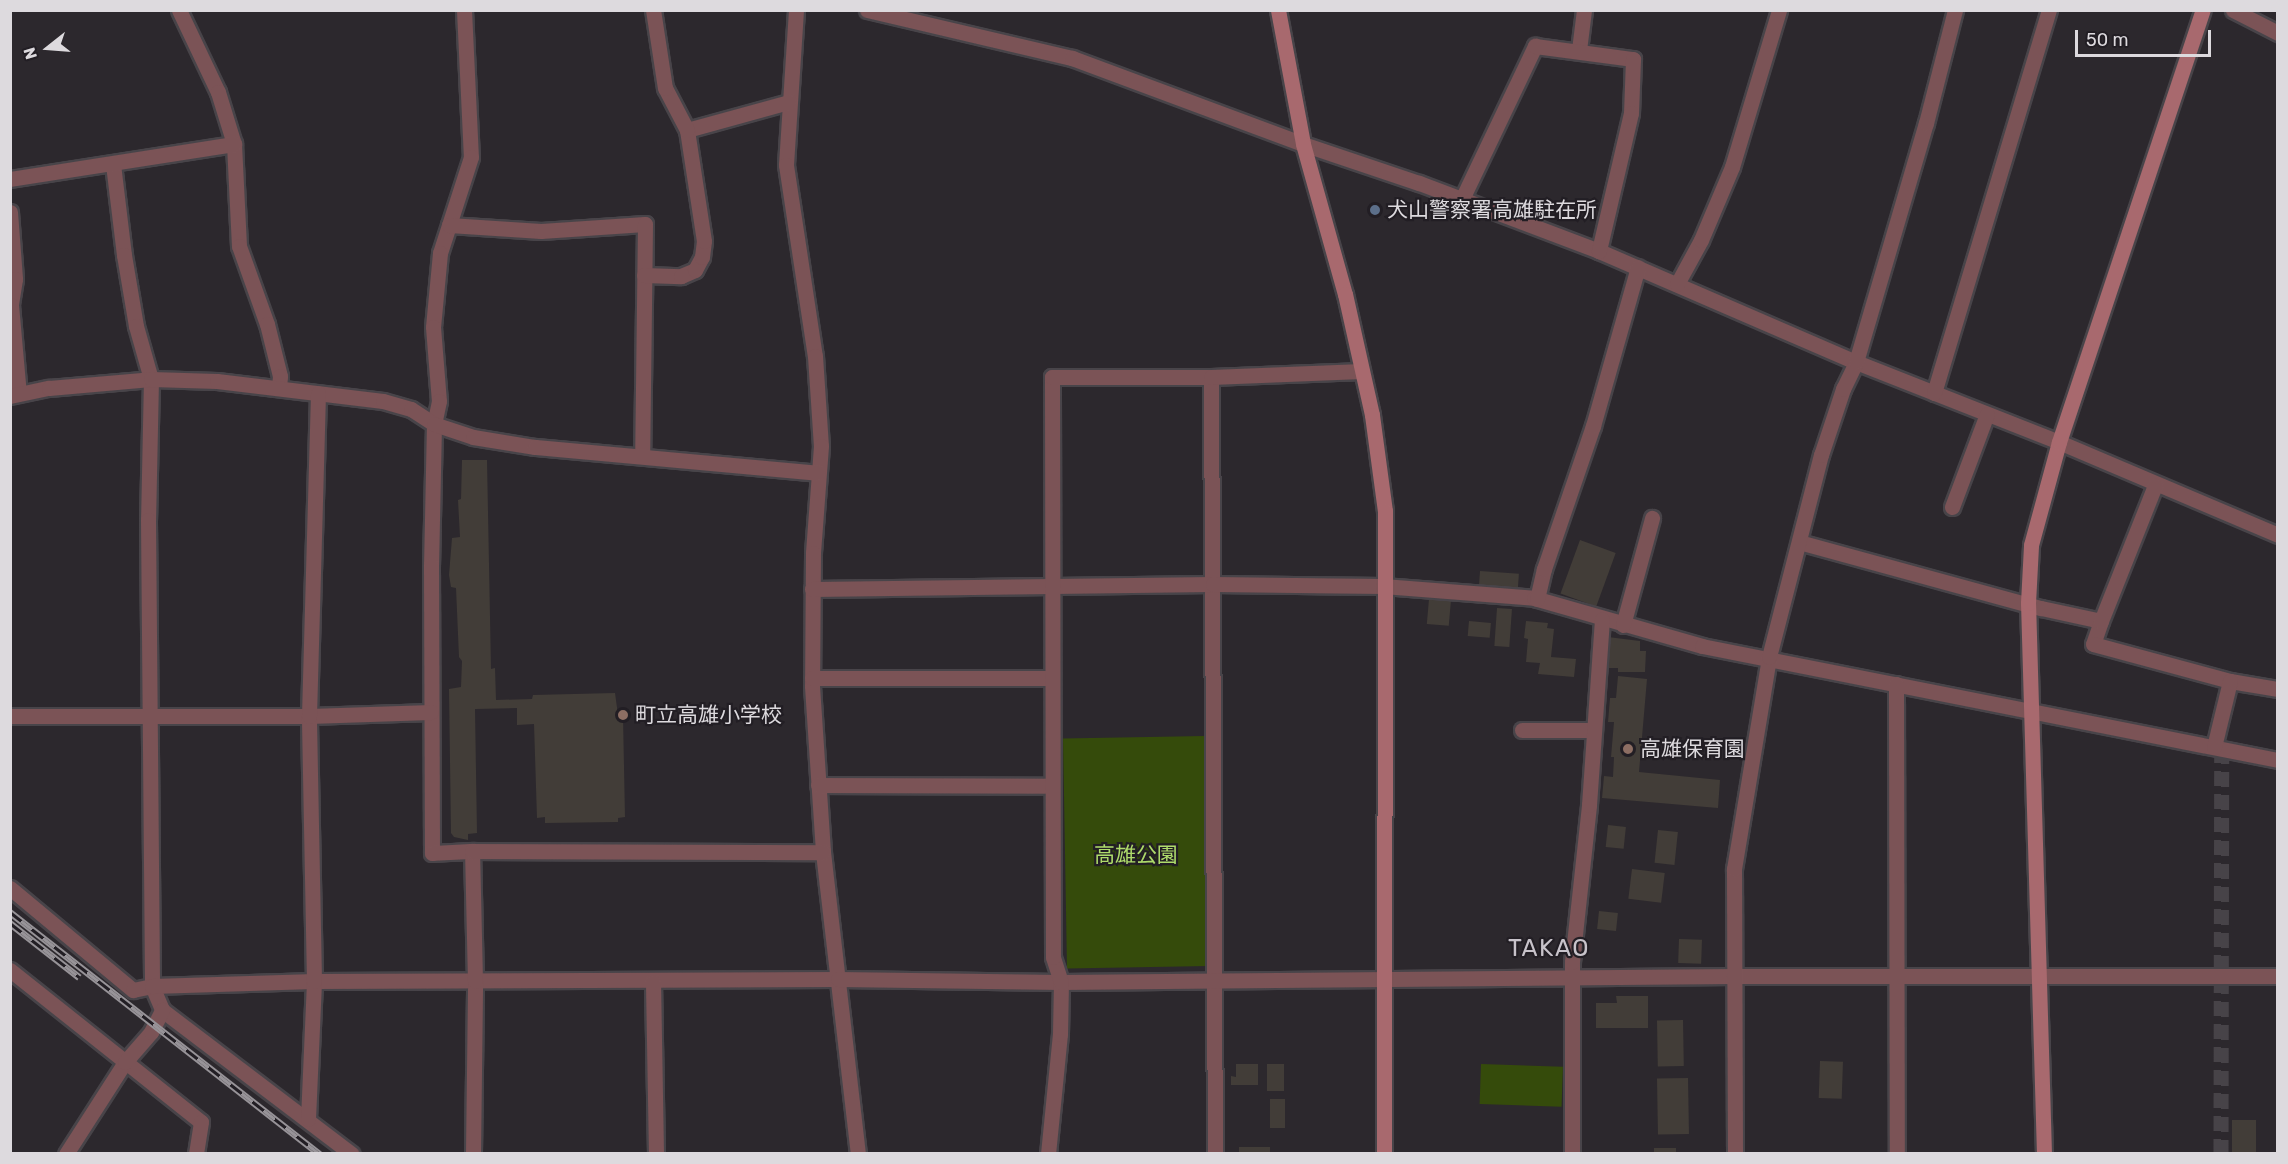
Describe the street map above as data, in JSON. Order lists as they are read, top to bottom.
{
  "districts": ["TAKAO"],
  "parks": ["高雄公園"],
  "places": ["犬山警察署高雄駐在所", "町立高雄小学校", "高雄保育園"],
  "scale_bar": "50 m",
  "north": "left"
}
